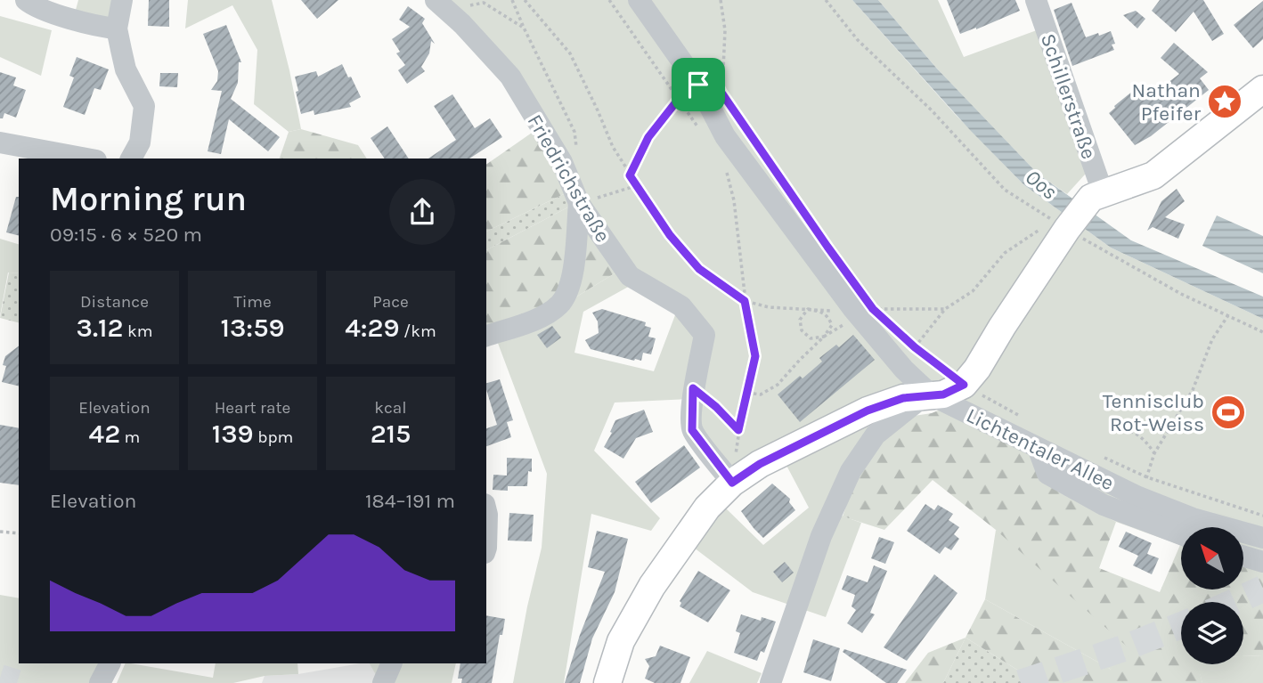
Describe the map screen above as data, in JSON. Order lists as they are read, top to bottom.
{
  "streets": {
    "street": ["Schillerstraße", "Friedrichstraße", "Lichtentaler Allee"]
  },
  "water": ["Oos"],
  "places": {
    "place": ["Nathan Pfeifer"],
    "sports": ["Tennisclub Rot-Weiss"]
  },
  "north": "top left",
  "page": {
    "heading": ["Morning run", "09:15 · 6 × 520 m"],
    "stats": [
      ["Distance", "3.12 km"],
      ["Time", "13:59"],
      ["Pace", "4:29 /km"],
      ["Elevation", "42 m"],
      ["Heart rate", "139 bpm"],
      ["kcal", "215"]
    ],
    "chart": ["Elevation", "184–191 m"]
  }
}
